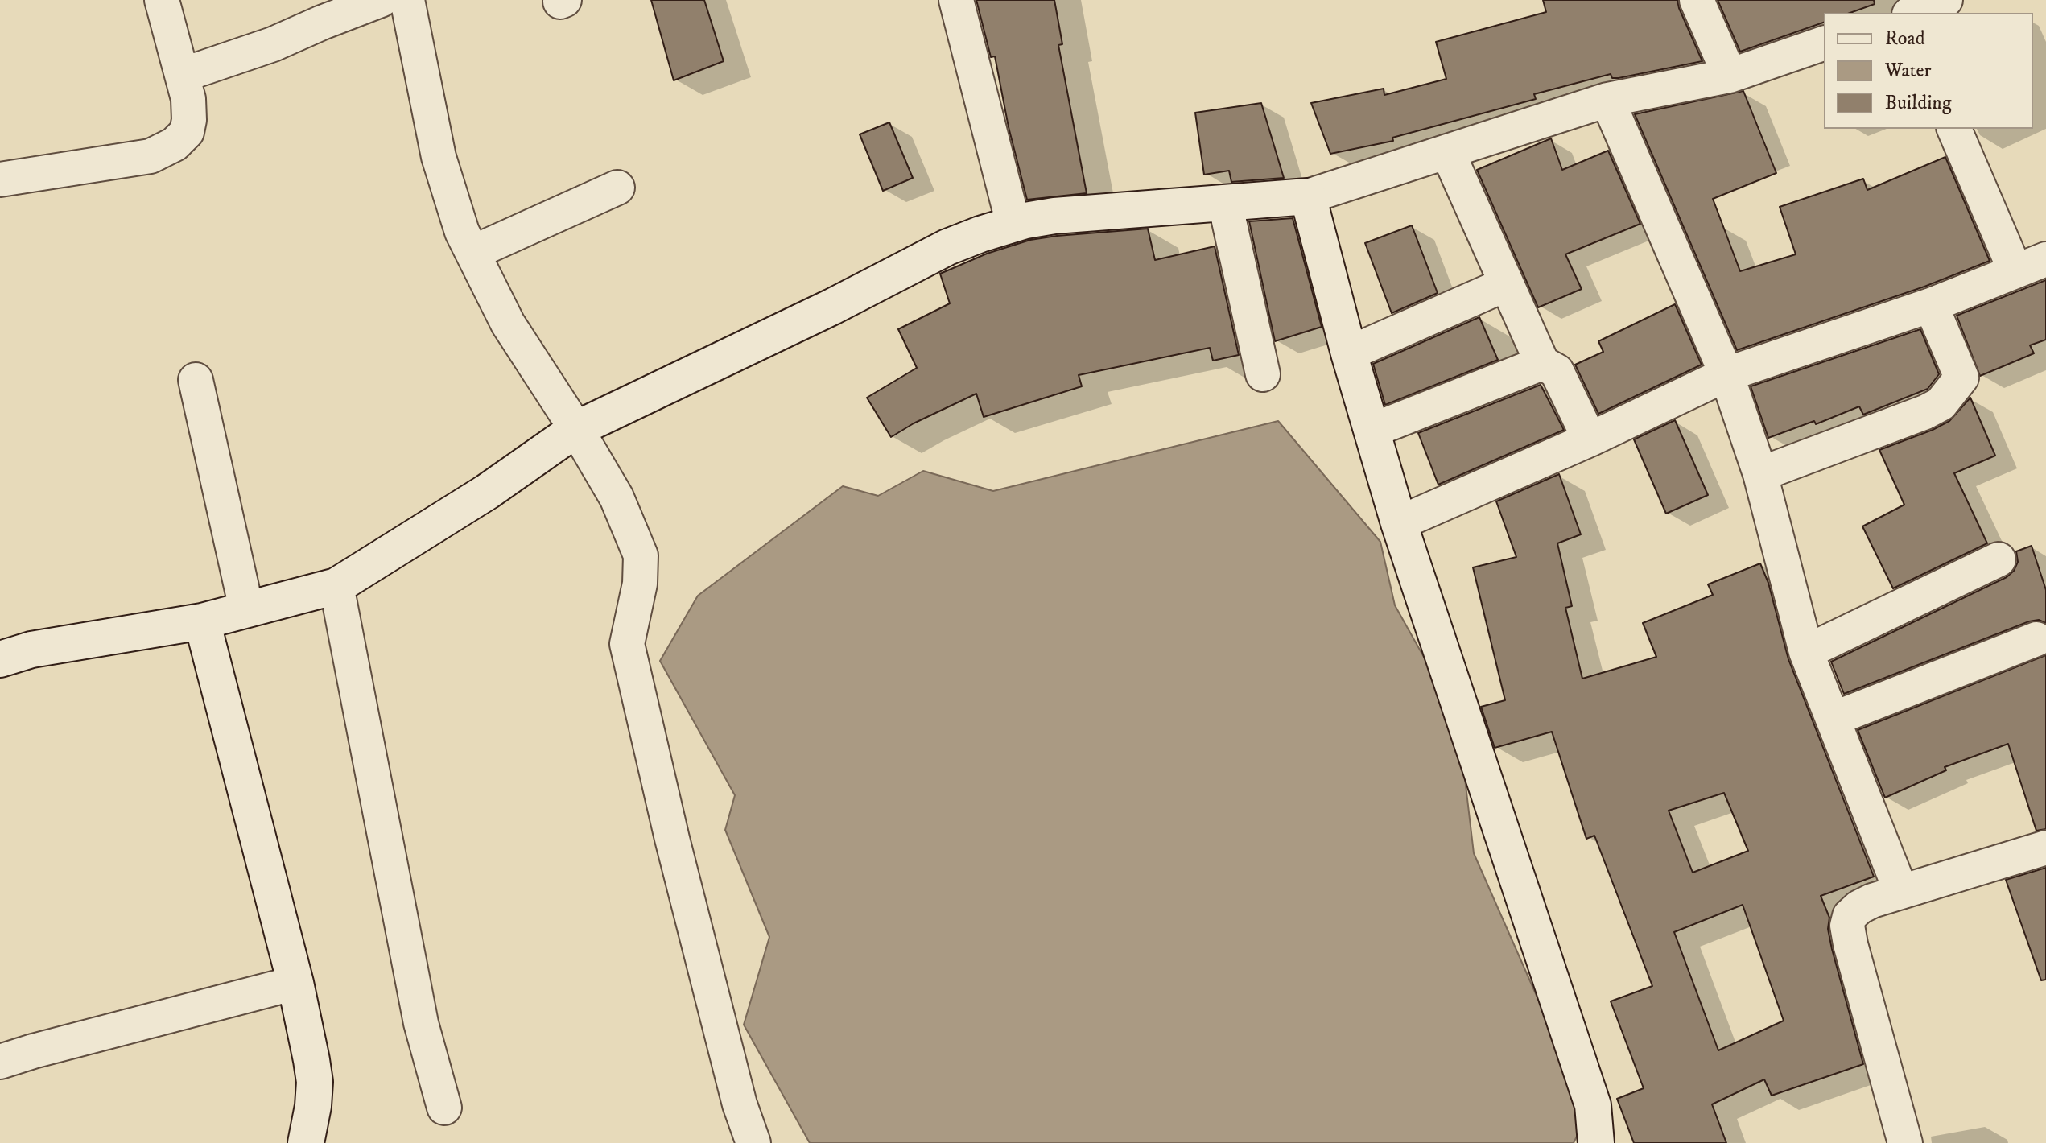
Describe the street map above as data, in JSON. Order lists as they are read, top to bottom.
{
  "legend": ["Road", "Water", "Building"]
}
